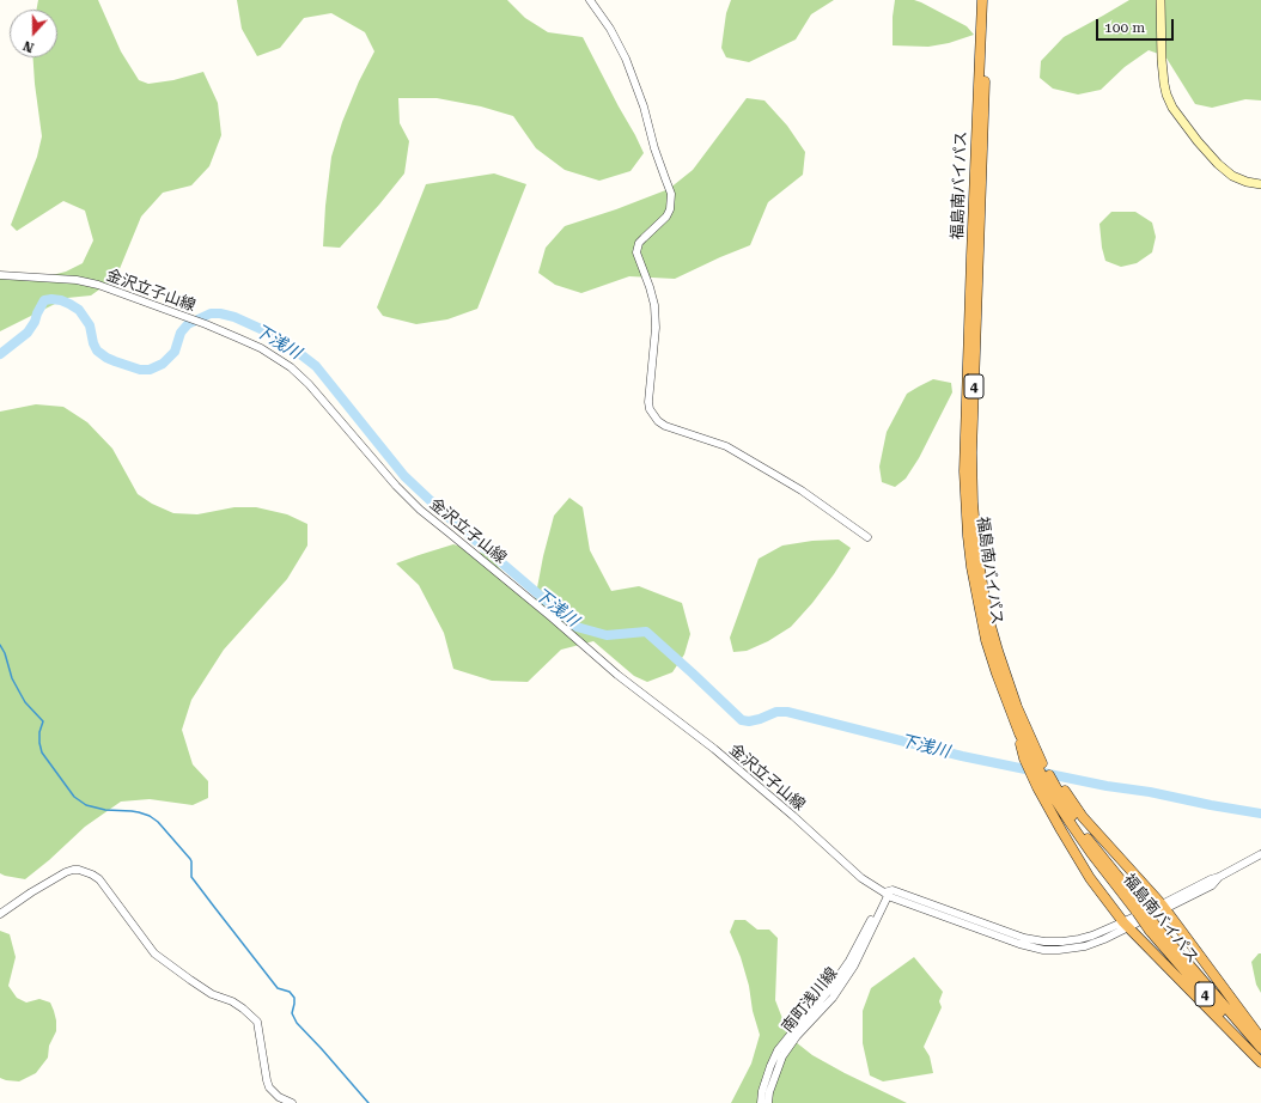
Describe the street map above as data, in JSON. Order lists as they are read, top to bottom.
{
  "streets": {
    "highway": ["福島南バイパス", "4"],
    "street": ["金沢立子山線", "南町浅川線"]
  },
  "crossings": [
    ["金沢立子山線", "南町浅川線"]
  ],
  "water": ["下浅川"],
  "scale_bar": "100 m",
  "north": "bottom"
}
